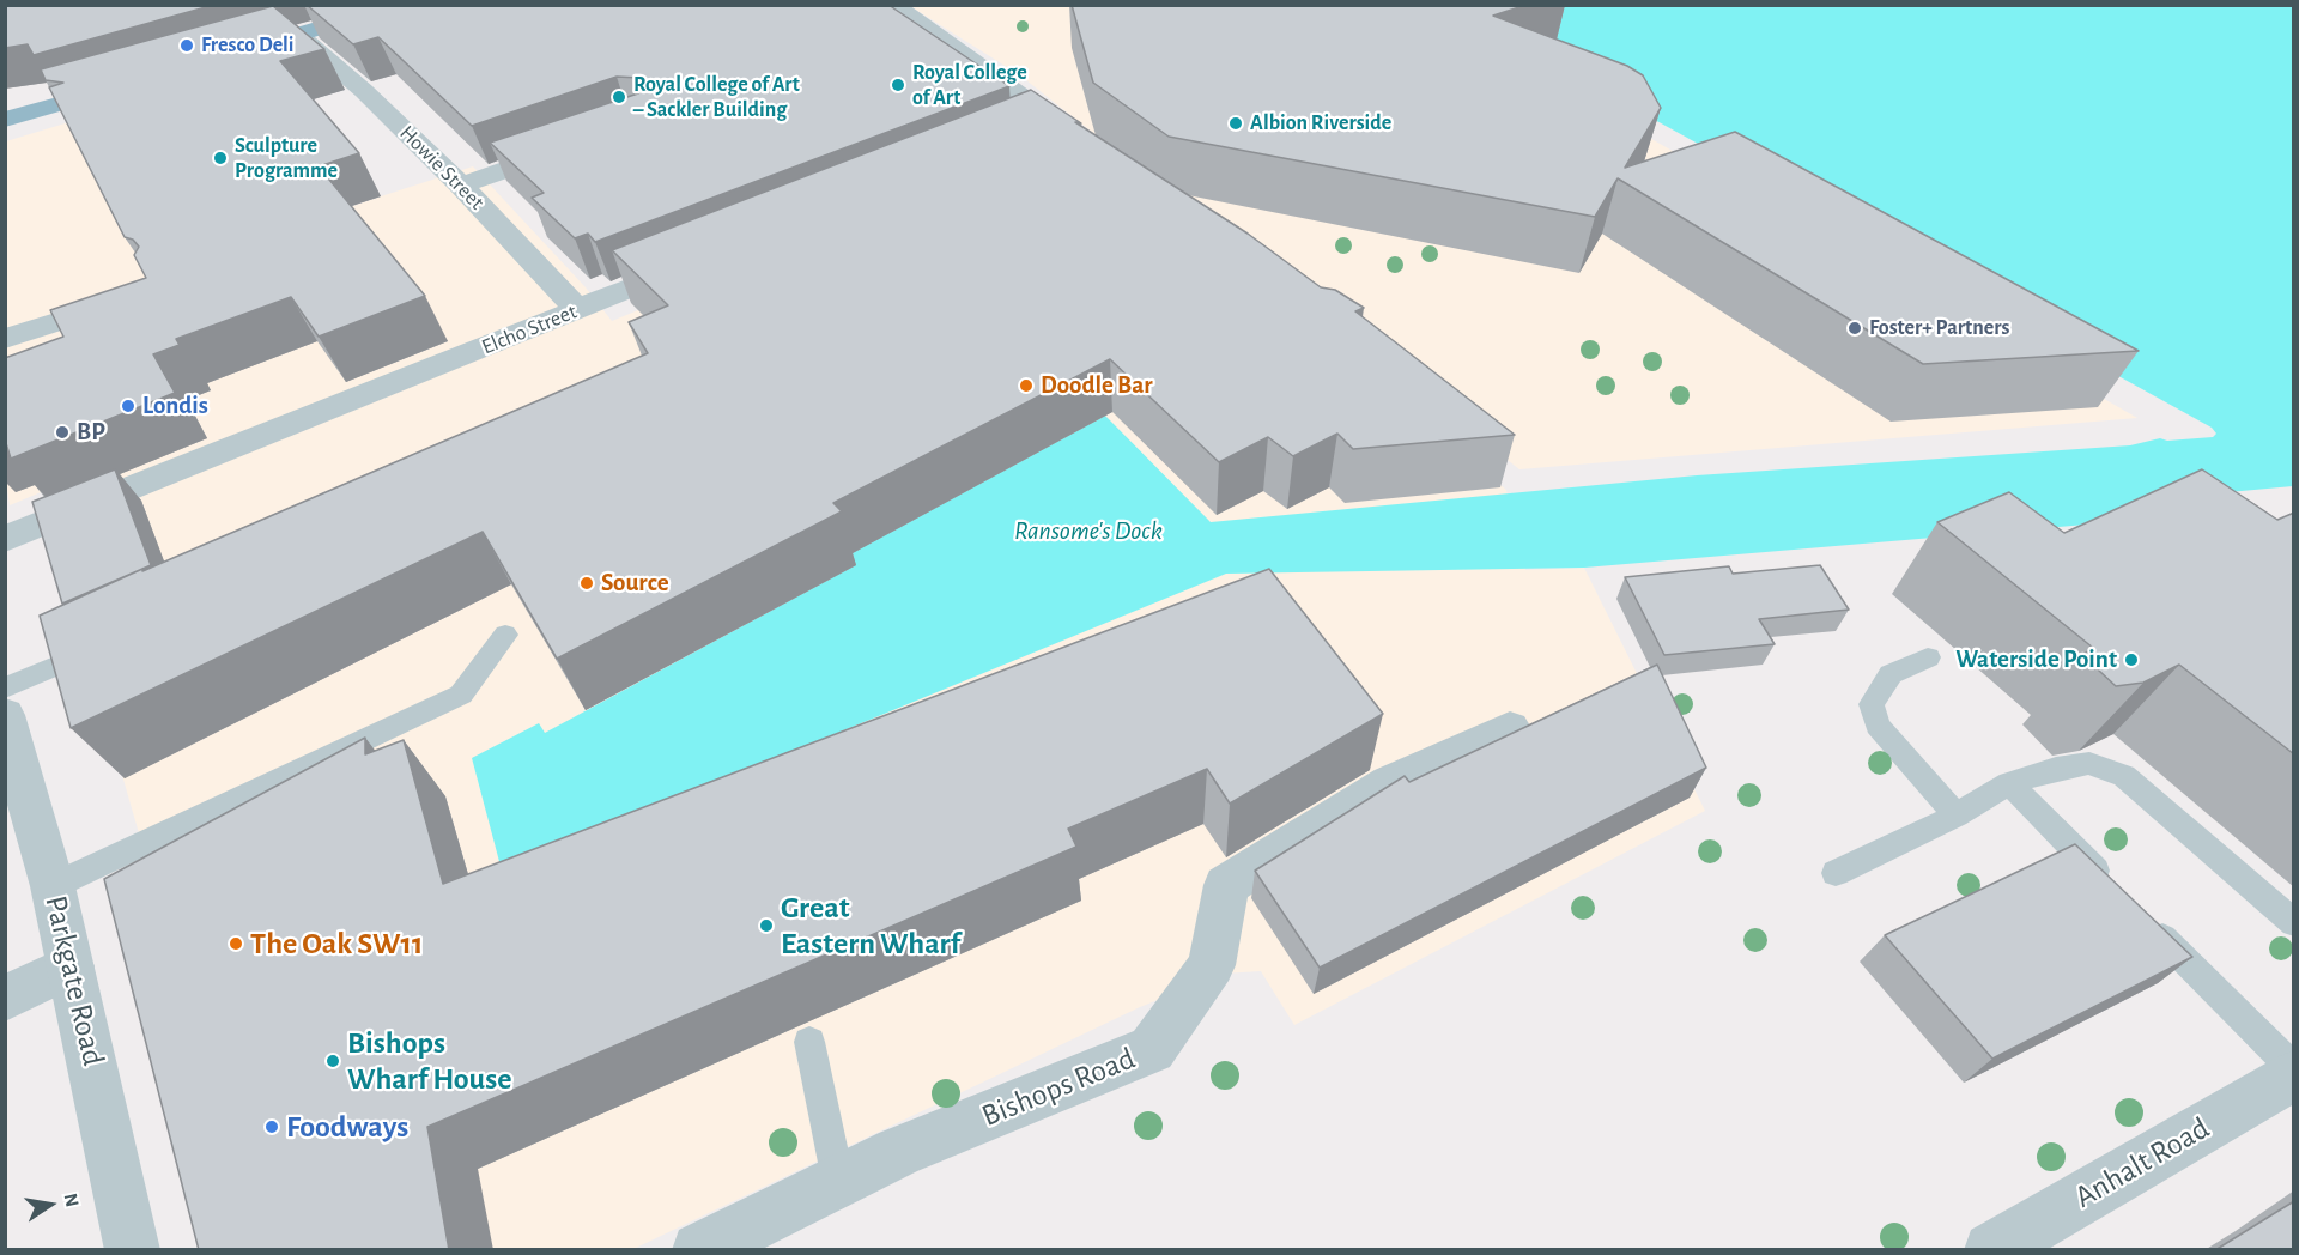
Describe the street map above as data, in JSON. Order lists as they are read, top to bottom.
{
  "streets": {
    "street": [
      "Howie Street",
      "Elcho Street",
      "Parkgate Road",
      "Bishops Road",
      "Anhalt Road"
    ]
  },
  "crossings": [
    ["Howie Street", "Elcho Street"]
  ],
  "water": ["Ransome's Dock"],
  "places": [
    "Fresco Deli",
    "Royal College of Art",
    "Royal College of Art – Sackler Building",
    "Albion Riverside",
    "Sculpture Programme",
    "Foster+ Partners",
    "Doodle Bar",
    "Londis",
    "BP",
    "Source",
    "Waterside Point",
    "Great Eastern Wharf",
    "The Oak SW11",
    "Bishops Wharf House",
    "Foodways"
  ],
  "north": "right"
}
